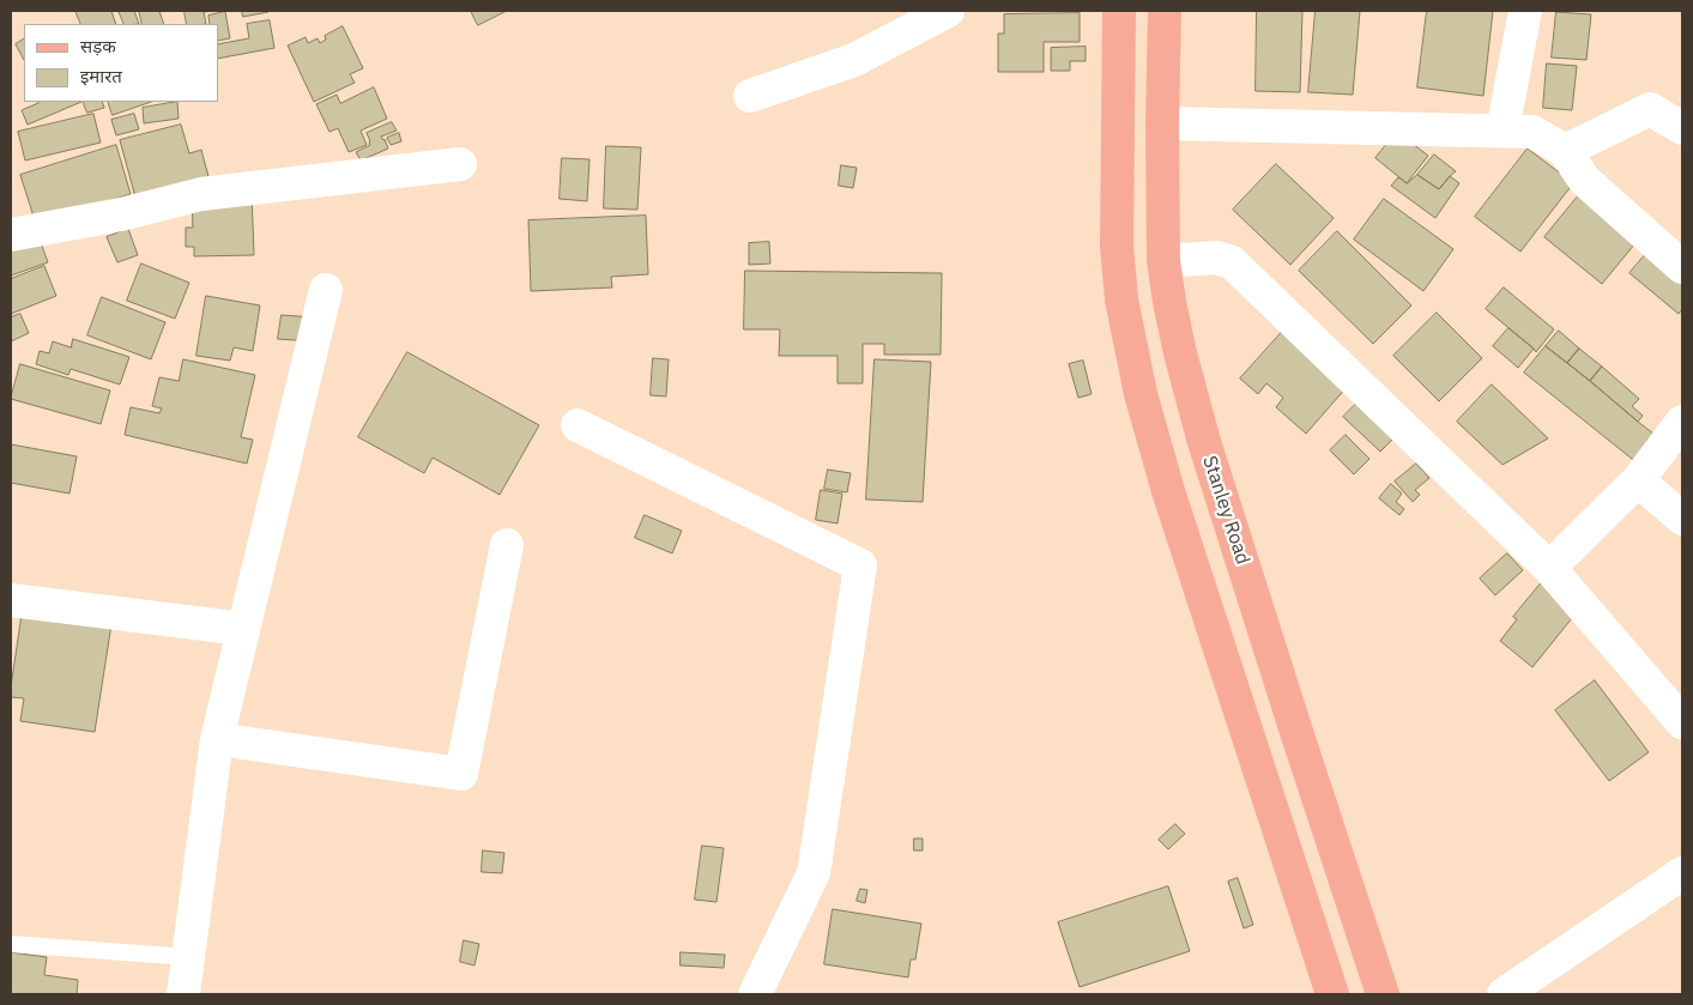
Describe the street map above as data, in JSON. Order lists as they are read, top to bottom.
{
  "streets": {
    "main road": ["Stanley Road"]
  },
  "legend": ["सड़क", "इमारत"]
}
